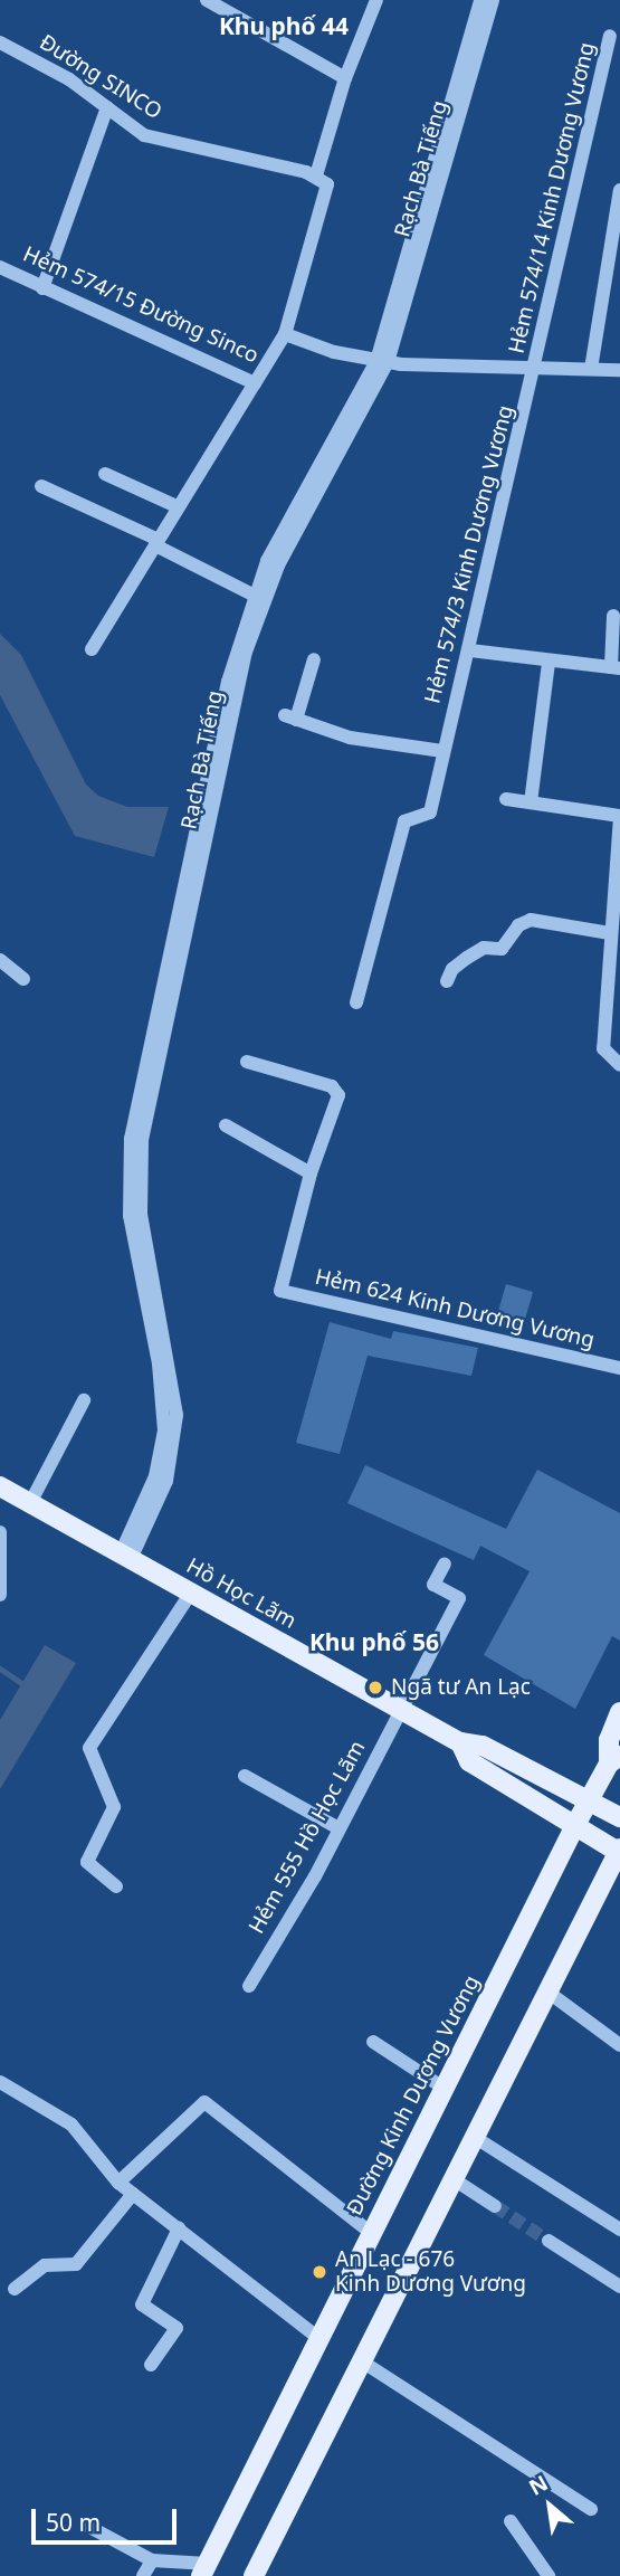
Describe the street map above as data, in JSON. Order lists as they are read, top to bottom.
{
  "streets": {
    "main road": ["Hồ Học Lãm", "Đường Kinh Dương Vương"],
    "street": [
      "Đường SINCO",
      "Rạch Bà Tiếng",
      "Hẻm 574/14 Kinh Dương Vương",
      "Hẻm 574/15 Đường Sinco",
      "Hẻm 574/3 Kinh Dương Vương",
      "Hẻm 624 Kinh Dương Vương",
      "Hẻm 555 Hồ Học Lãm"
    ]
  },
  "crossings": [
    ["Đường SINCO", "Hẻm 574/15 Đường Sinco"],
    ["Rạch Bà Tiếng", "Hồ Học Lãm"],
    ["Hẻm 574/14 Kinh Dương Vương", "Hẻm 574/3 Kinh Dương Vương"],
    ["Hồ Học Lãm", "Hẻm 555 Hồ Học Lãm"],
    ["Hồ Học Lãm", "Đường Kinh Dương Vương"]
  ],
  "districts": ["Khu phố 44", "Khu phố 56"],
  "places": ["Ngã tư An Lạc", "An Lạc - 676 Kinh Dương Vương"],
  "scale_bar": "50 m",
  "north": "top left"
}
